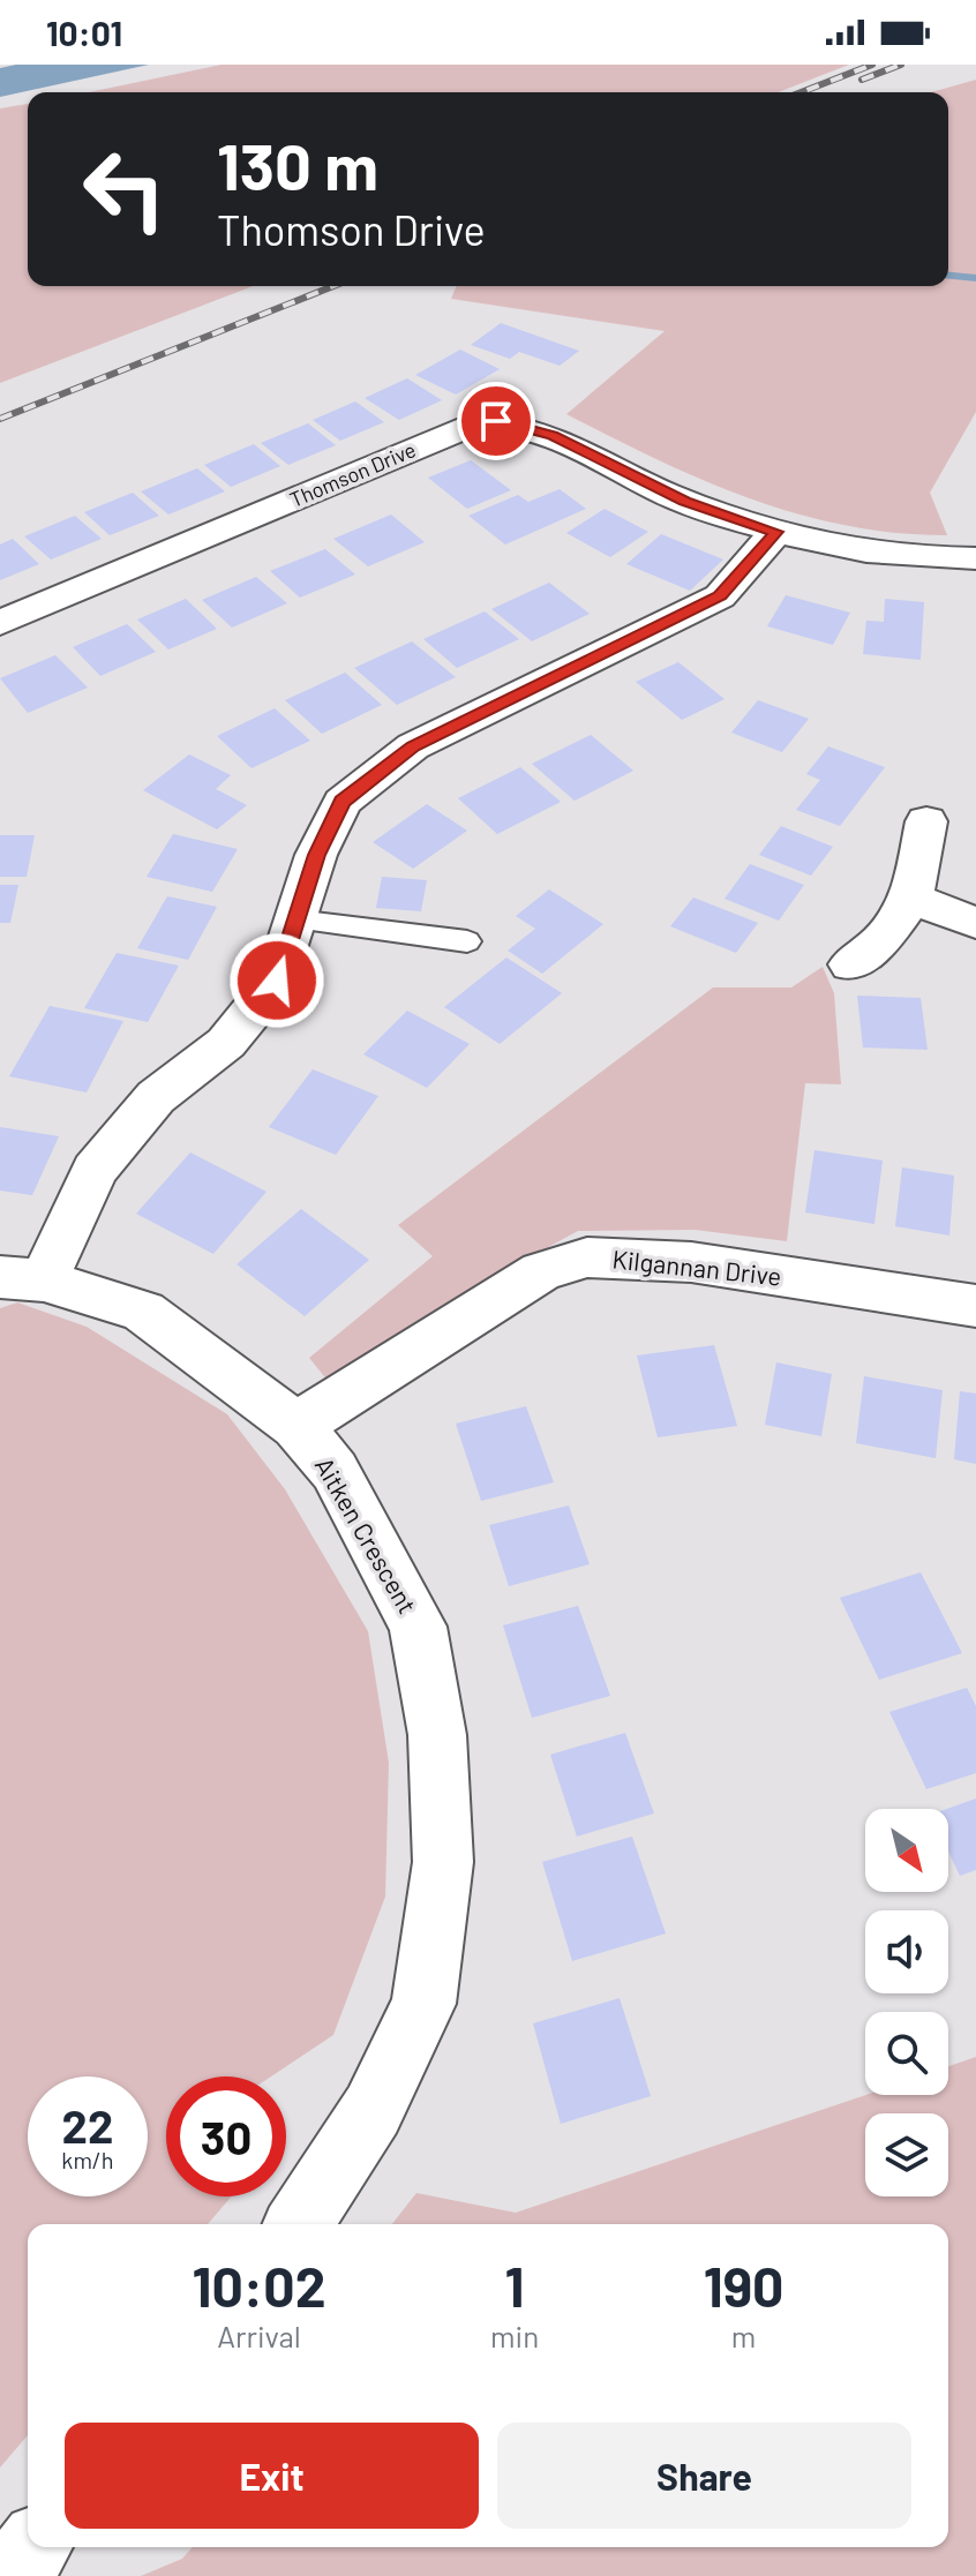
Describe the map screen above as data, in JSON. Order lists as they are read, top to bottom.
{
  "streets": {
    "street": ["Thomson Drive", "Kilgannan Drive", "Aitken Crescent"]
  },
  "crossings": [
    ["Kilgannan Drive", "Aitken Crescent"]
  ],
  "north": "bottom right",
  "page": {
    "status": "10:01",
    "turn": ["130 m", "Thomson Drive"],
    "speed": "22 km/h",
    "limit": "30",
    "eta": [
      "10:02",
      "Arrival",
      "1",
      "min",
      "190",
      "m"
    ],
    "buttons": ["Exit", "Share"]
  }
}
